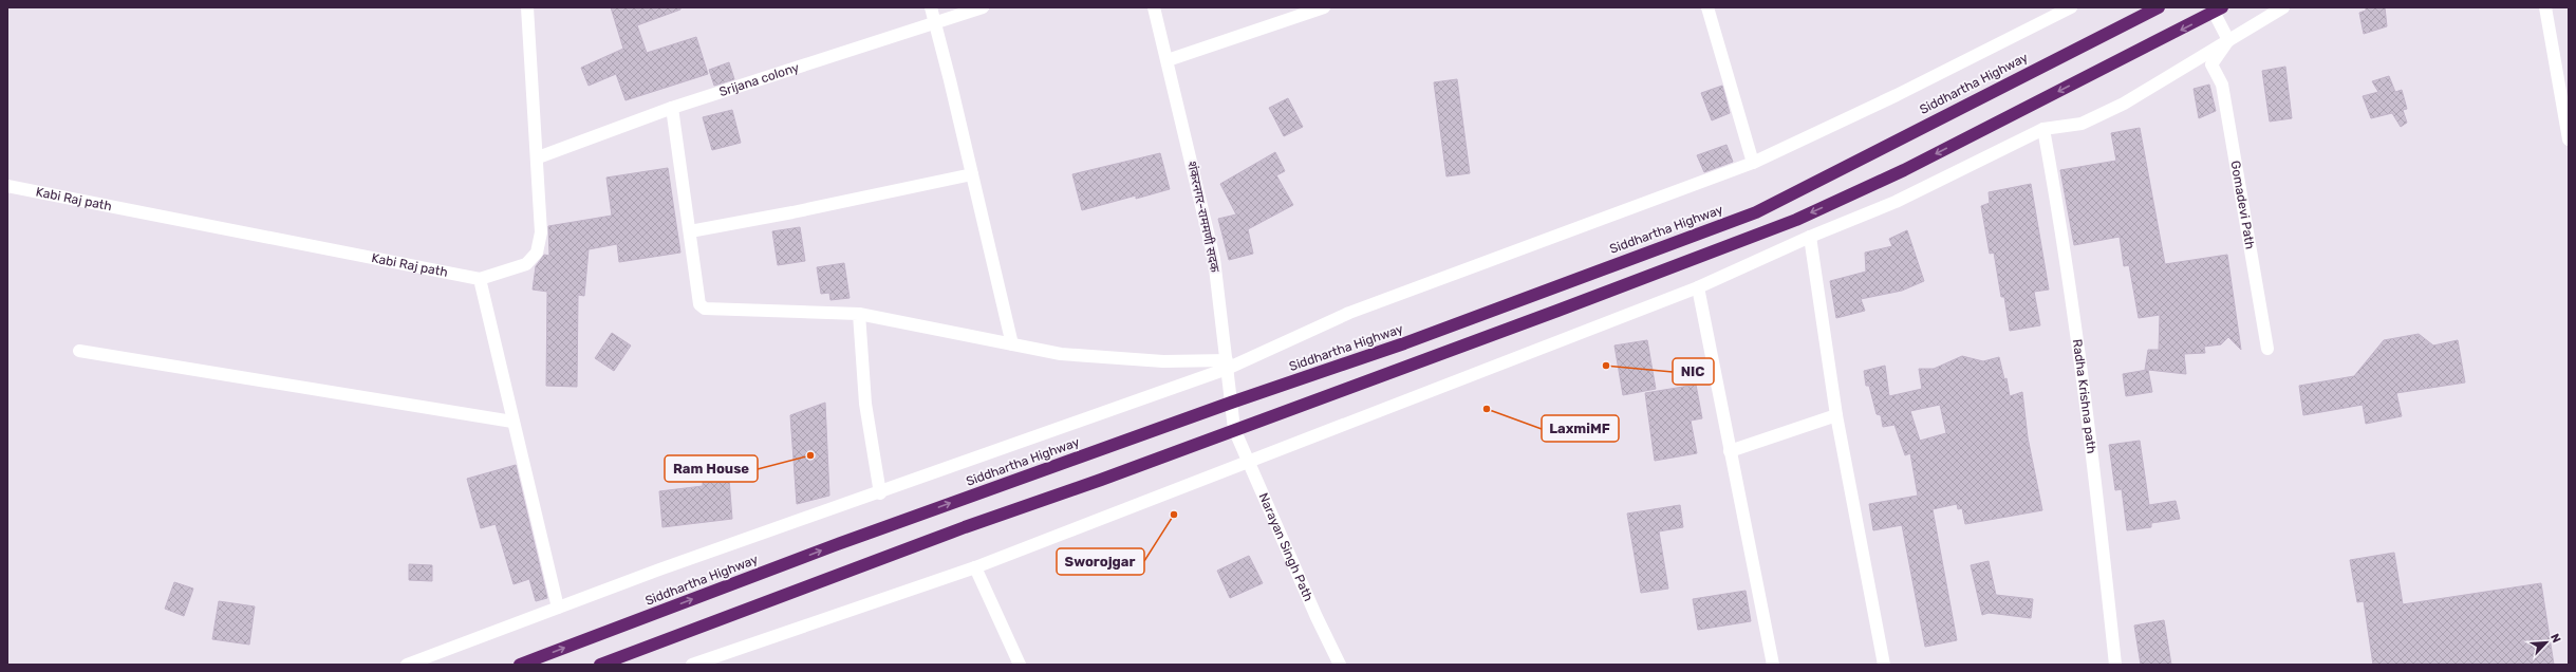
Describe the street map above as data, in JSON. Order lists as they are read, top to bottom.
{
  "streets": {
    "highway": ["Siddhartha Highway"],
    "street": [
      "Srijana colony",
      "Kabi Raj path",
      "Gomadevi Path",
      "शंकरनगर-राममणी सदक",
      "Radha Krishna path",
      "Narayan Singh Path"
    ]
  },
  "crossings": [
    ["Siddhartha Highway", "शंकरनगर-राममणी सदक"],
    ["शंकरनगर-राममणी सदक", "Narayan Singh Path"]
  ],
  "places": [
    "NIC",
    "LaxmiMF",
    "Ram House",
    "Sworojgar"
  ],
  "north": "top right"
}
